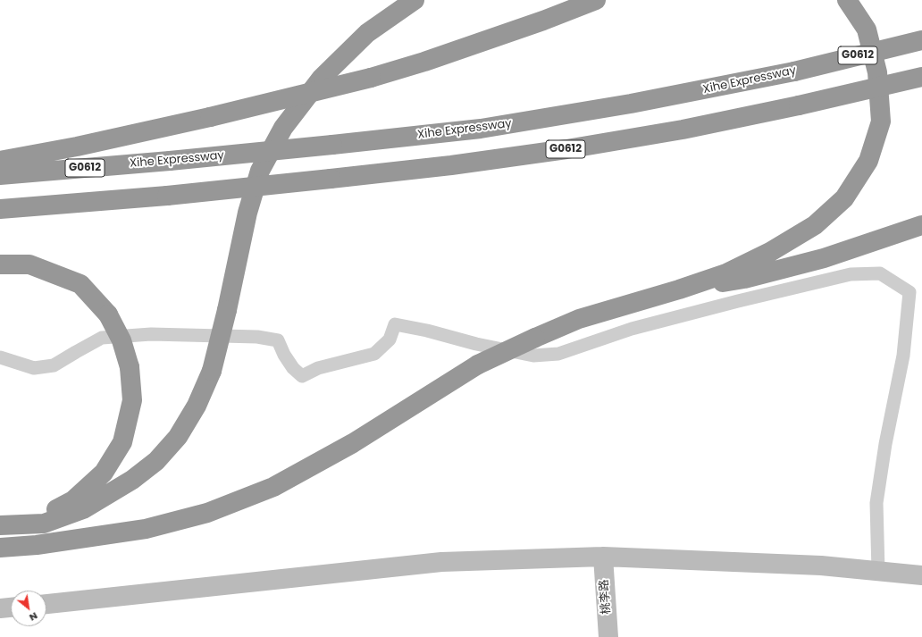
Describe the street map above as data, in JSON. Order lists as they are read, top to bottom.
{
  "streets": {
    "highway": ["G0612", "Xihe Expressway"],
    "street": ["桃李路"]
  },
  "north": "bottom right"
}
